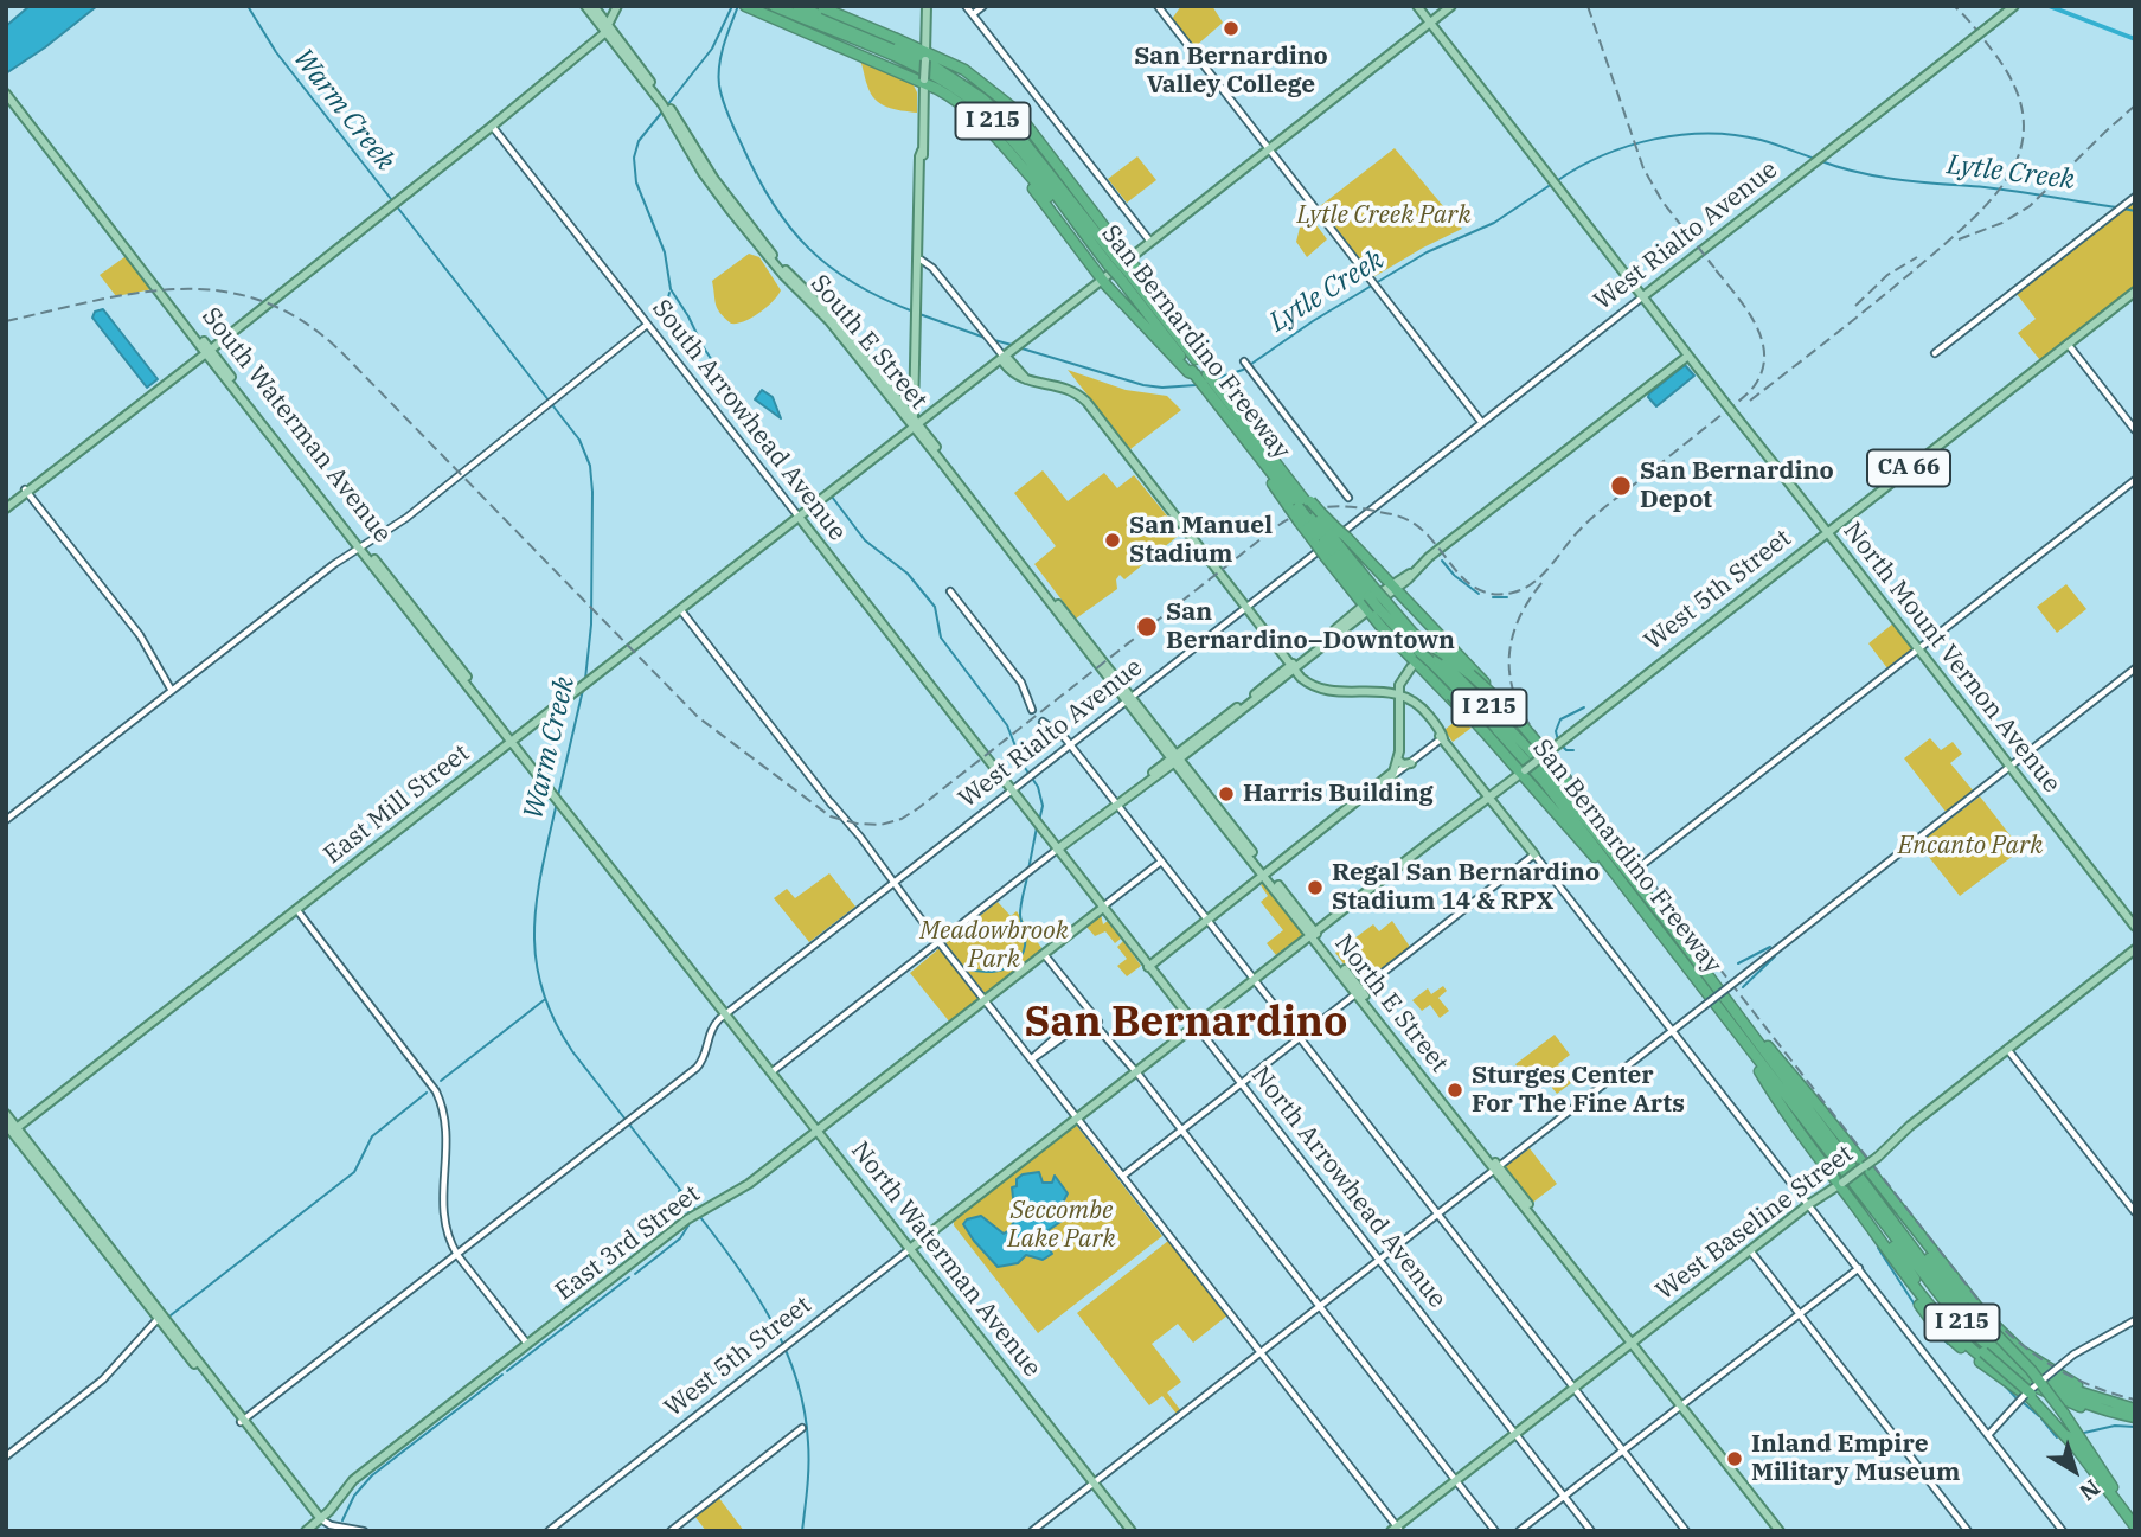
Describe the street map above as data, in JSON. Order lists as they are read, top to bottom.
{
  "streets": {
    "highway": ["I 215", "San Bernardino Freeway"],
    "main road": [
      "West Rialto Avenue",
      "South E Street",
      "South Arrowhead Avenue",
      "South Waterman Avenue",
      "CA 66",
      "West 5th Street",
      "North Mount Vernon Avenue",
      "East Mill Street",
      "North E Street",
      "North Arrowhead Avenue",
      "West Baseline Street",
      "East 3rd Street",
      "North Waterman Avenue"
    ]
  },
  "crossings": [
    ["West Rialto Avenue", "South E Street"],
    ["West Rialto Avenue", "South Arrowhead Avenue"],
    ["West Rialto Avenue", "South Waterman Avenue"],
    ["West Rialto Avenue", "North Mount Vernon Avenue"],
    ["West Rialto Avenue", "North Arrowhead Avenue"],
    ["West Rialto Avenue", "North Waterman Avenue"],
    ["South E Street", "East Mill Street"],
    ["South E Street", "North E Street"],
    ["San Bernardino Freeway", "West 5th Street"],
    ["South Arrowhead Avenue", "East Mill Street"],
    ["South Arrowhead Avenue", "North Arrowhead Avenue"],
    ["South Waterman Avenue", "East Mill Street"],
    ["South Waterman Avenue", "North Waterman Avenue"],
    ["West 5th Street", "North Mount Vernon Avenue"],
    ["West 5th Street", "North E Street"],
    ["West 5th Street", "North Arrowhead Avenue"],
    ["West 5th Street", "North Waterman Avenue"],
    ["North Mount Vernon Avenue", "East Mill Street"],
    ["North E Street", "West Baseline Street"],
    ["North Arrowhead Avenue", "West Baseline Street"],
    ["North Arrowhead Avenue", "East 3rd Street"],
    ["East 3rd Street", "North Waterman Avenue"]
  ],
  "districts": ["San Bernardino"],
  "water": ["Warm Creek", "Lytle Creek"],
  "parks": [
    "Lytle Creek Park",
    "Encanto Park",
    "Meadowbrook Park",
    "Seccombe Lake Park"
  ],
  "places": [
    "San Bernardino Valley College",
    "San Bernardino Depot",
    "San Manuel Stadium",
    "San Bernardino–Downtown",
    "Harris Building",
    "Regal San Bernardino Stadium 14 & RPX",
    "Sturges Center For The Fine Arts",
    "Inland Empire Military Museum"
  ],
  "north": "bottom right"
}
